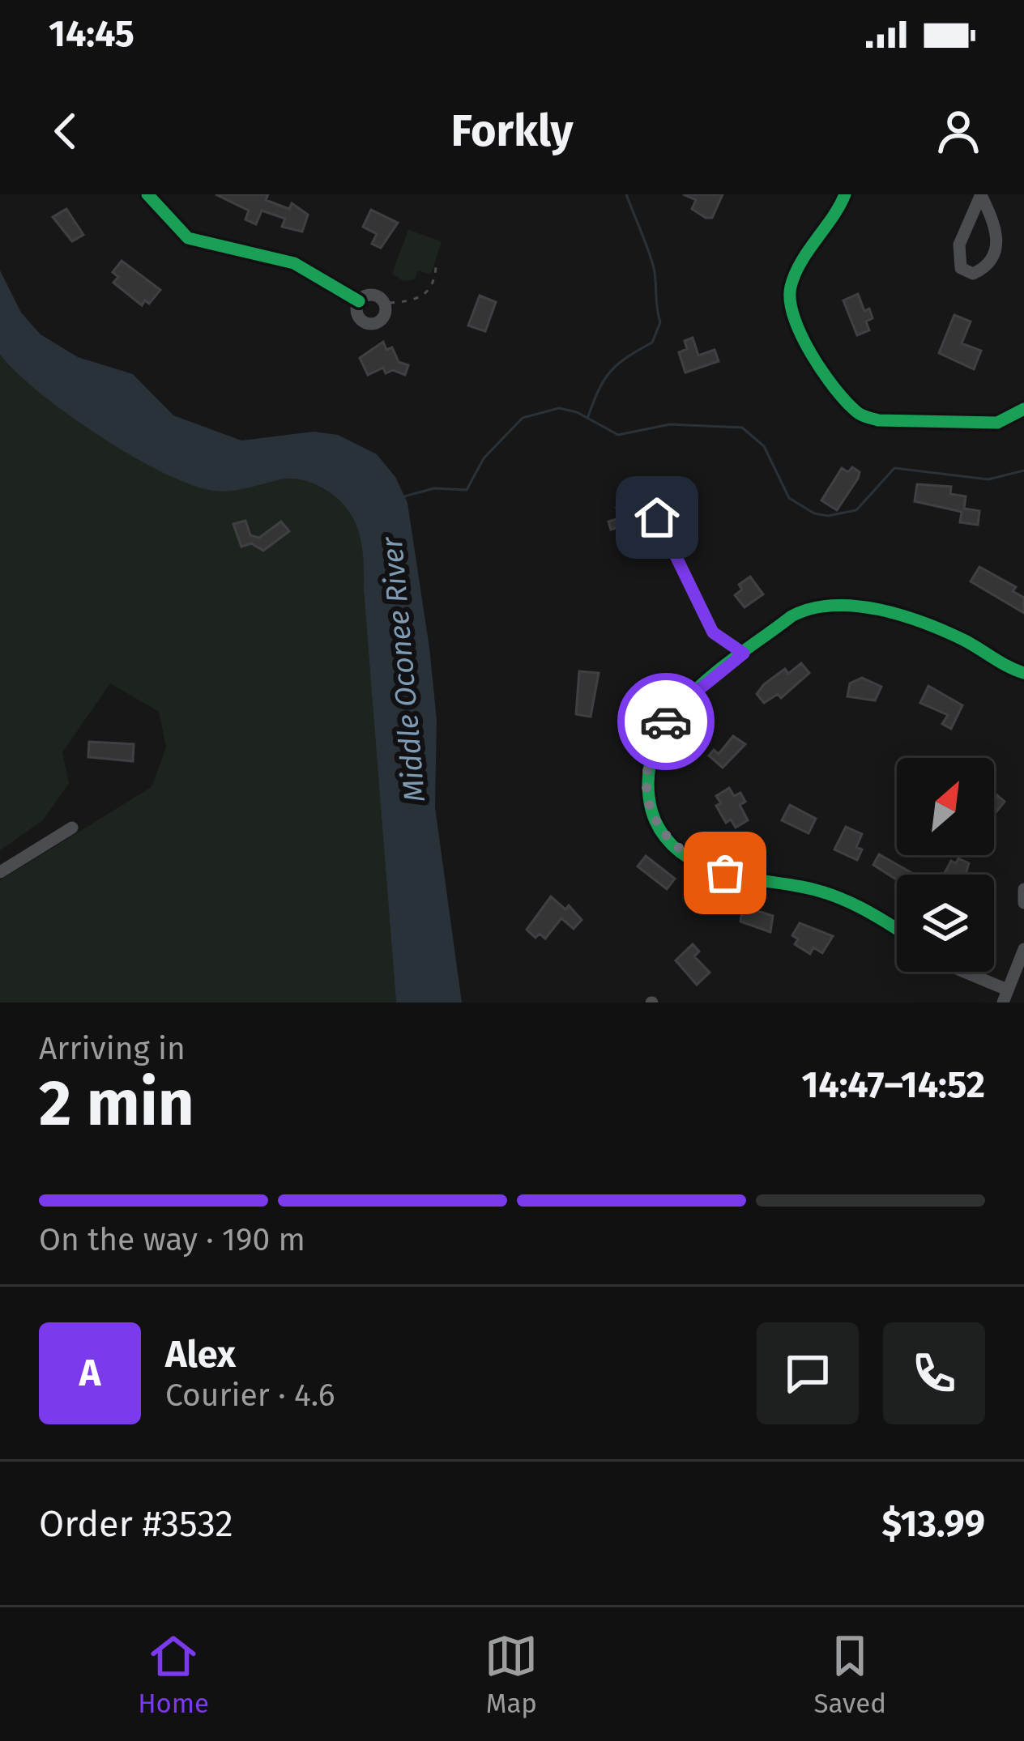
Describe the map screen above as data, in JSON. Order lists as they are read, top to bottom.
{
  "water": ["Middle Oconee River"],
  "north": "top right",
  "page": {
    "status": "14:45",
    "header": "Forkly",
    "heading": ["2 min", "Arriving in", "14:47–14:52"],
    "panel": [
      "Alex",
      "Courier · 4.6",
      "Order #3532",
      "$13.99"
    ],
    "bar": "On the way · 190 m",
    "round": "A",
    "tabs": ["Home", "Map", "Saved"]
  }
}
